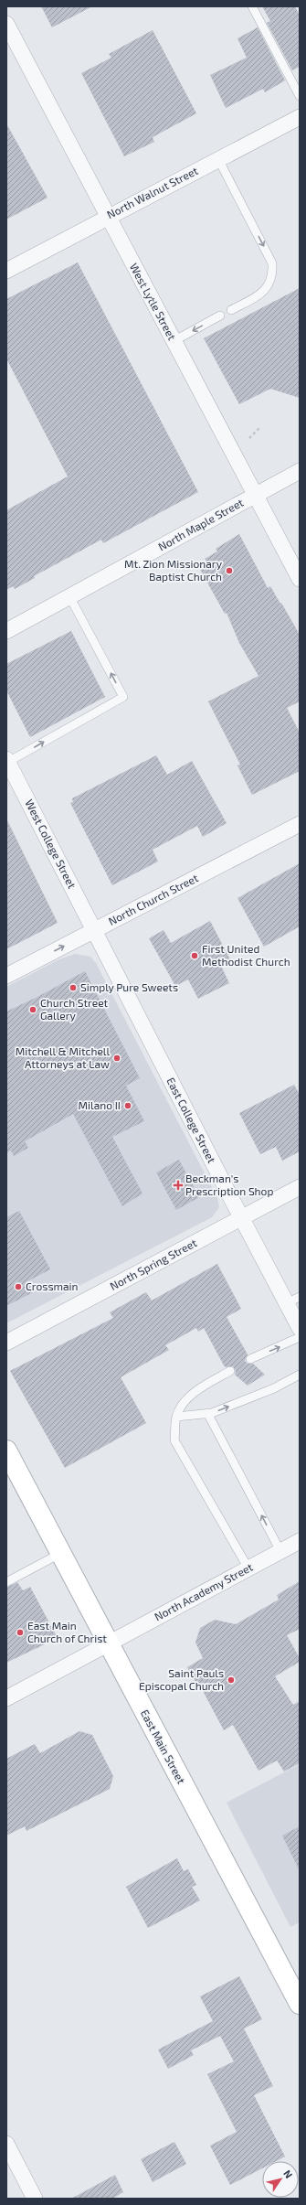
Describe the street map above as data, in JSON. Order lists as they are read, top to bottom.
{
  "streets": {
    "street": [
      "North Walnut Street",
      "West Lytle Street",
      "North Maple Street",
      "West College Street",
      "North Church Street",
      "East College Street",
      "North Spring Street",
      "North Academy Street",
      "East Main Street"
    ]
  },
  "crossings": [
    ["North Walnut Street", "West Lytle Street"],
    ["West Lytle Street", "North Maple Street"],
    ["West College Street", "North Church Street"],
    ["West College Street", "East College Street"],
    ["North Church Street", "East College Street"],
    ["East College Street", "North Spring Street"],
    ["North Academy Street", "East Main Street"]
  ],
  "places": {
    "other": [
      "Mt. Zion Missionary Baptist Church",
      "First United Methodist Church",
      "Simply Pure Sweets",
      "Church Street Gallery",
      "Mitchell & Mitchell Attorneys at Law",
      "Milano II",
      "Crossmain",
      "East Main Church of Christ",
      "Saint Pauls Episcopal Church"
    ],
    "health": ["Beckman's Prescription Shop"]
  },
  "north": "top right"
}
